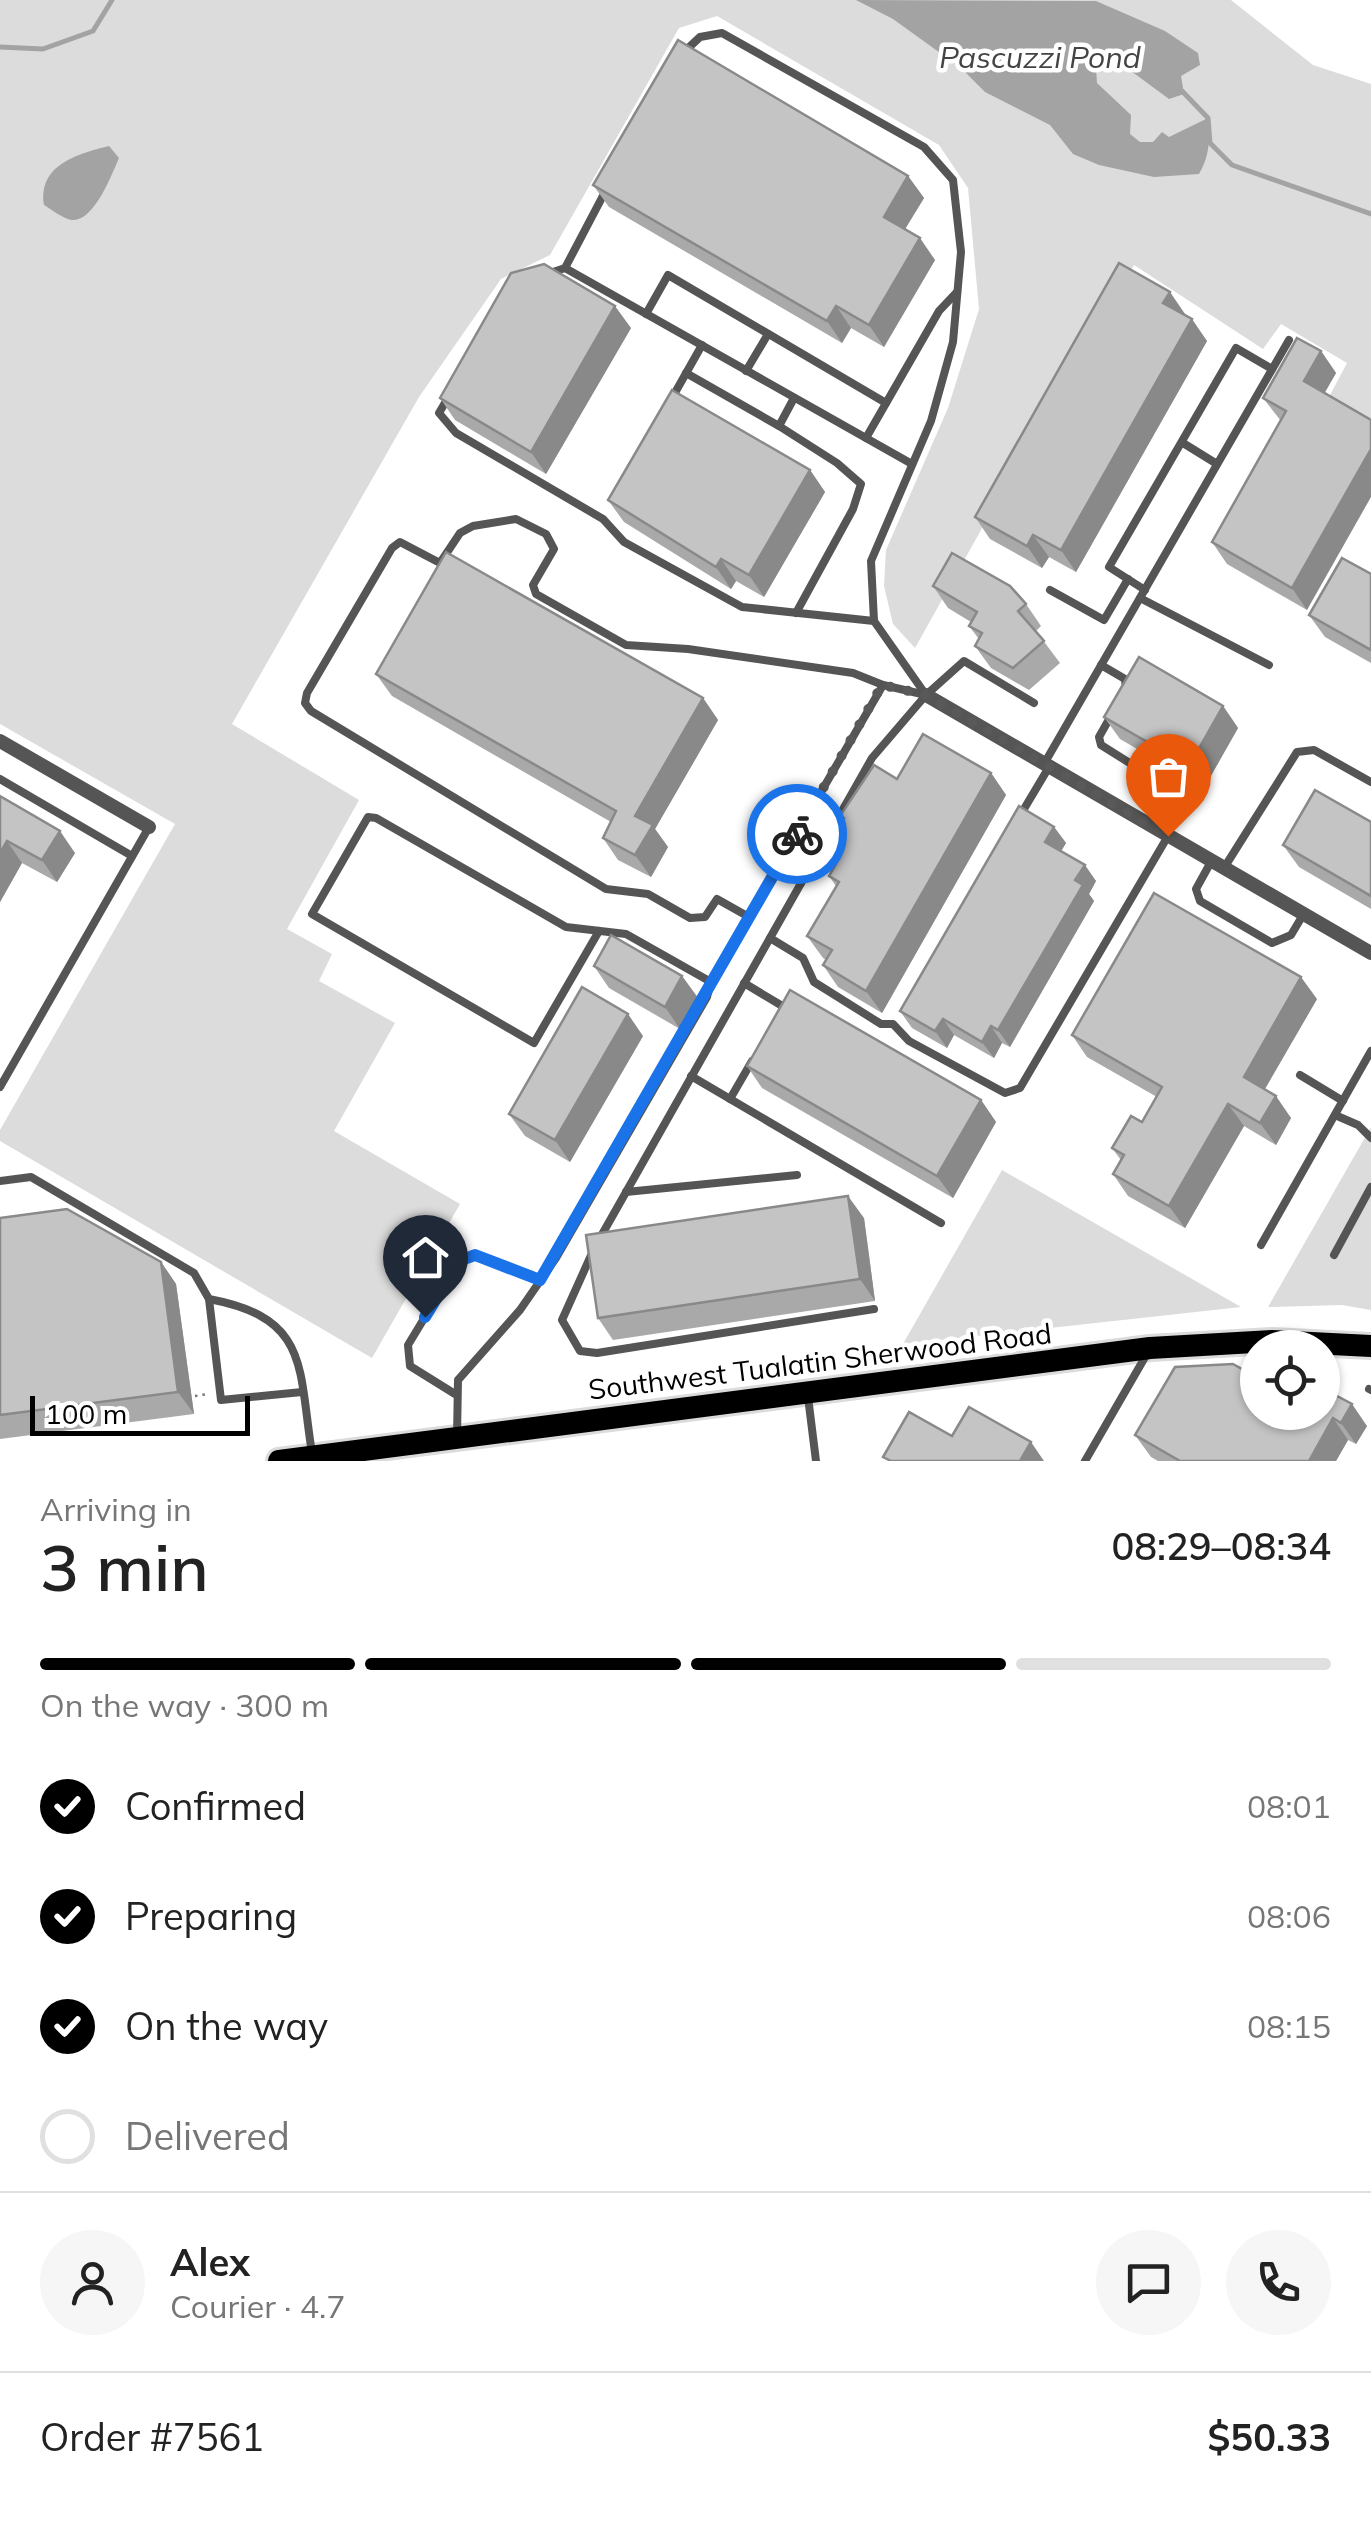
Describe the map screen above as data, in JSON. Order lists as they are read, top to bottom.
{
  "streets": {
    "highway": ["Southwest Tualatin Sherwood Road"]
  },
  "water": ["Pascuzzi Pond"],
  "scale_bar": "100 m",
  "page": {
    "scale": "100 m",
    "heading": ["3 min", "Arriving in", "08:29–08:34"],
    "panel": [
      "Alex",
      "Courier · 4.7",
      "Order #7561",
      "$50.33"
    ],
    "bar": "On the way · 300 m",
    "list": [
      ["Confirmed", "08:01"],
      ["Preparing", "08:06"],
      ["On the way", "08:15"],
      "Delivered"
    ]
  }
}
